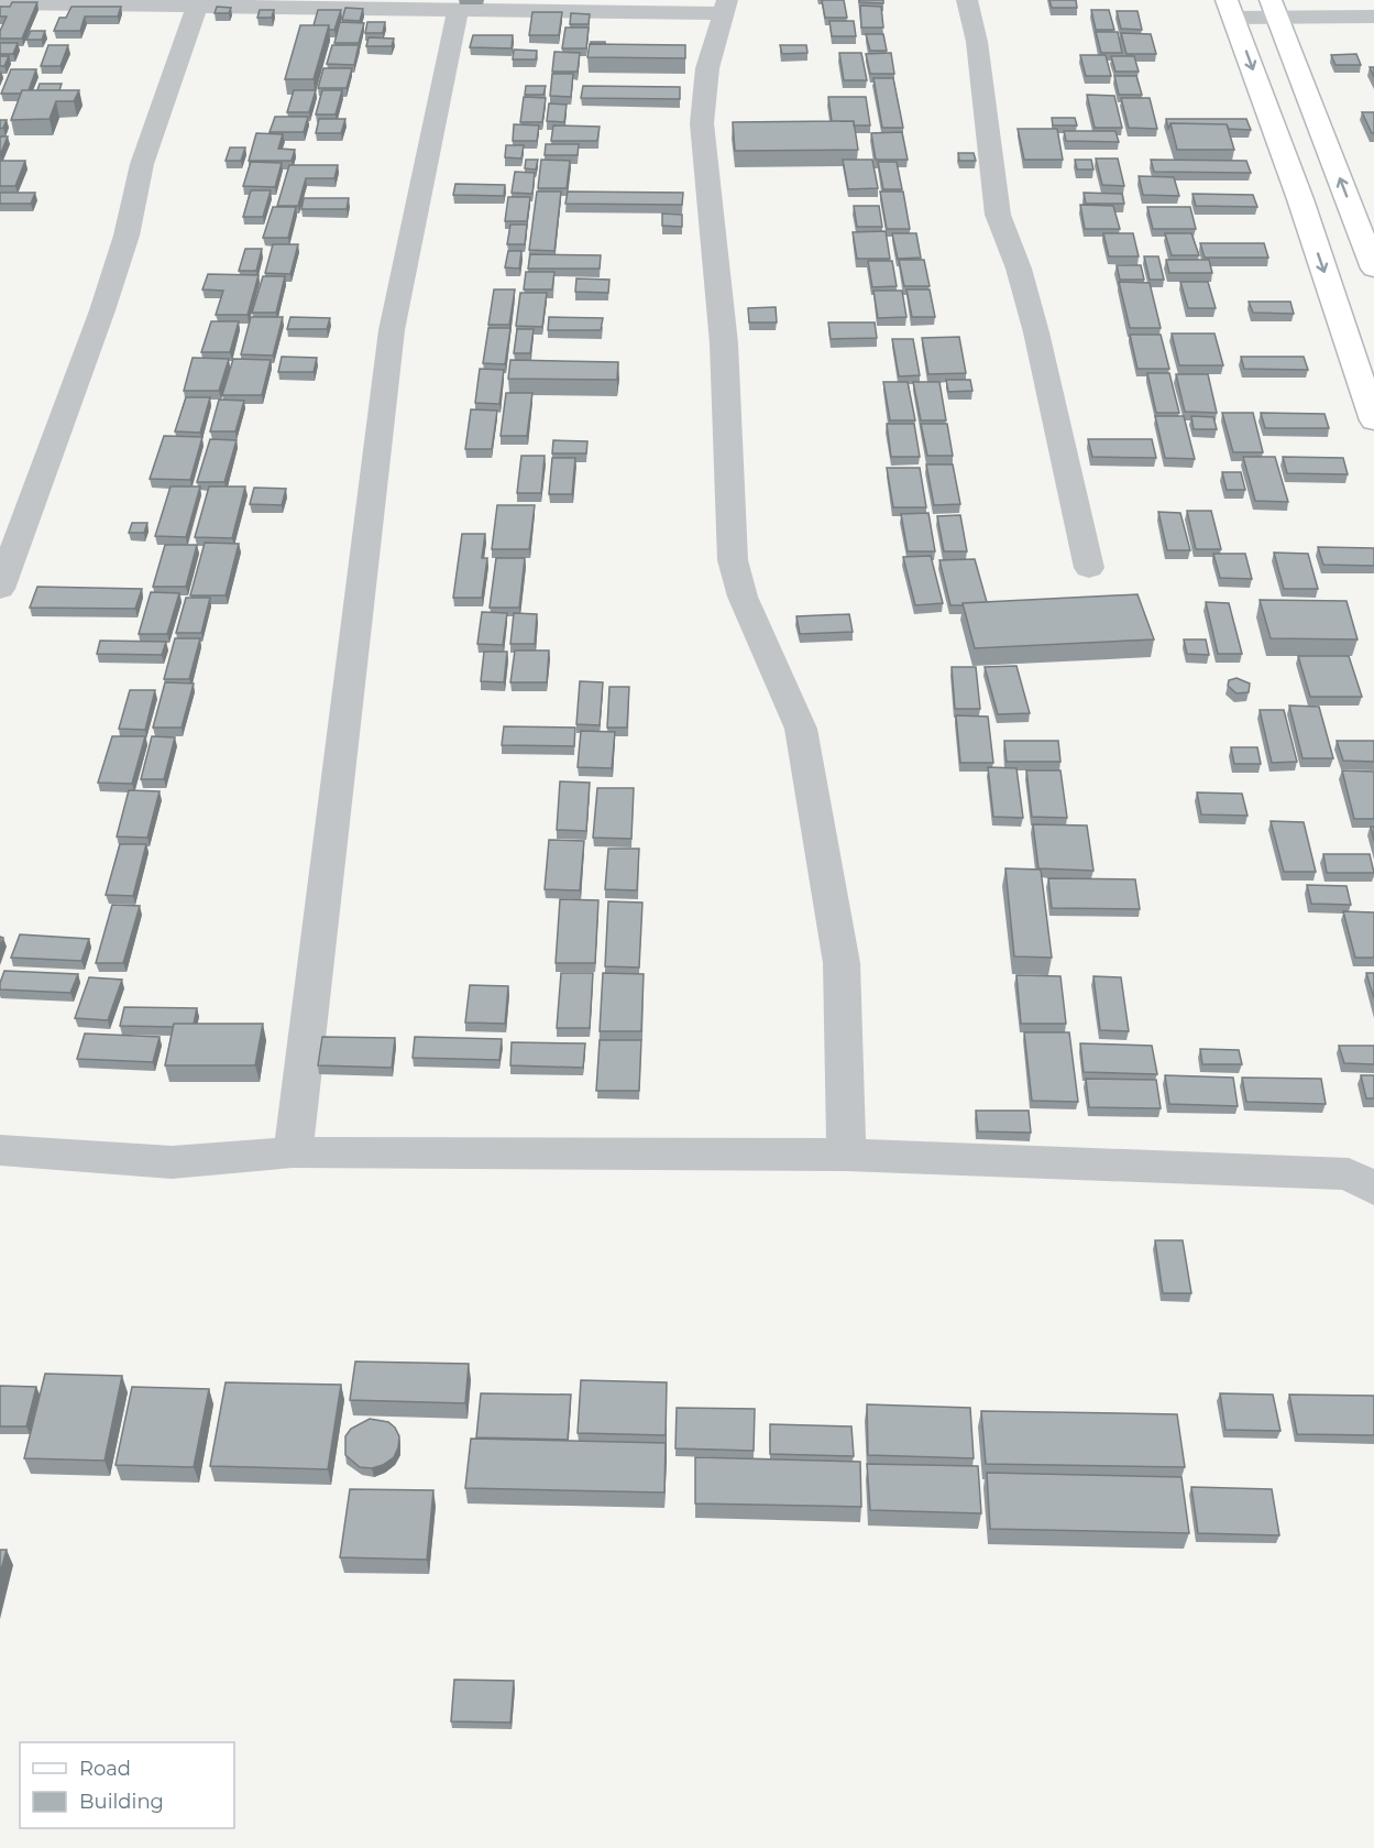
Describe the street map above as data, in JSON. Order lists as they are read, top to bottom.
{
  "legend": ["Road", "Building"]
}
